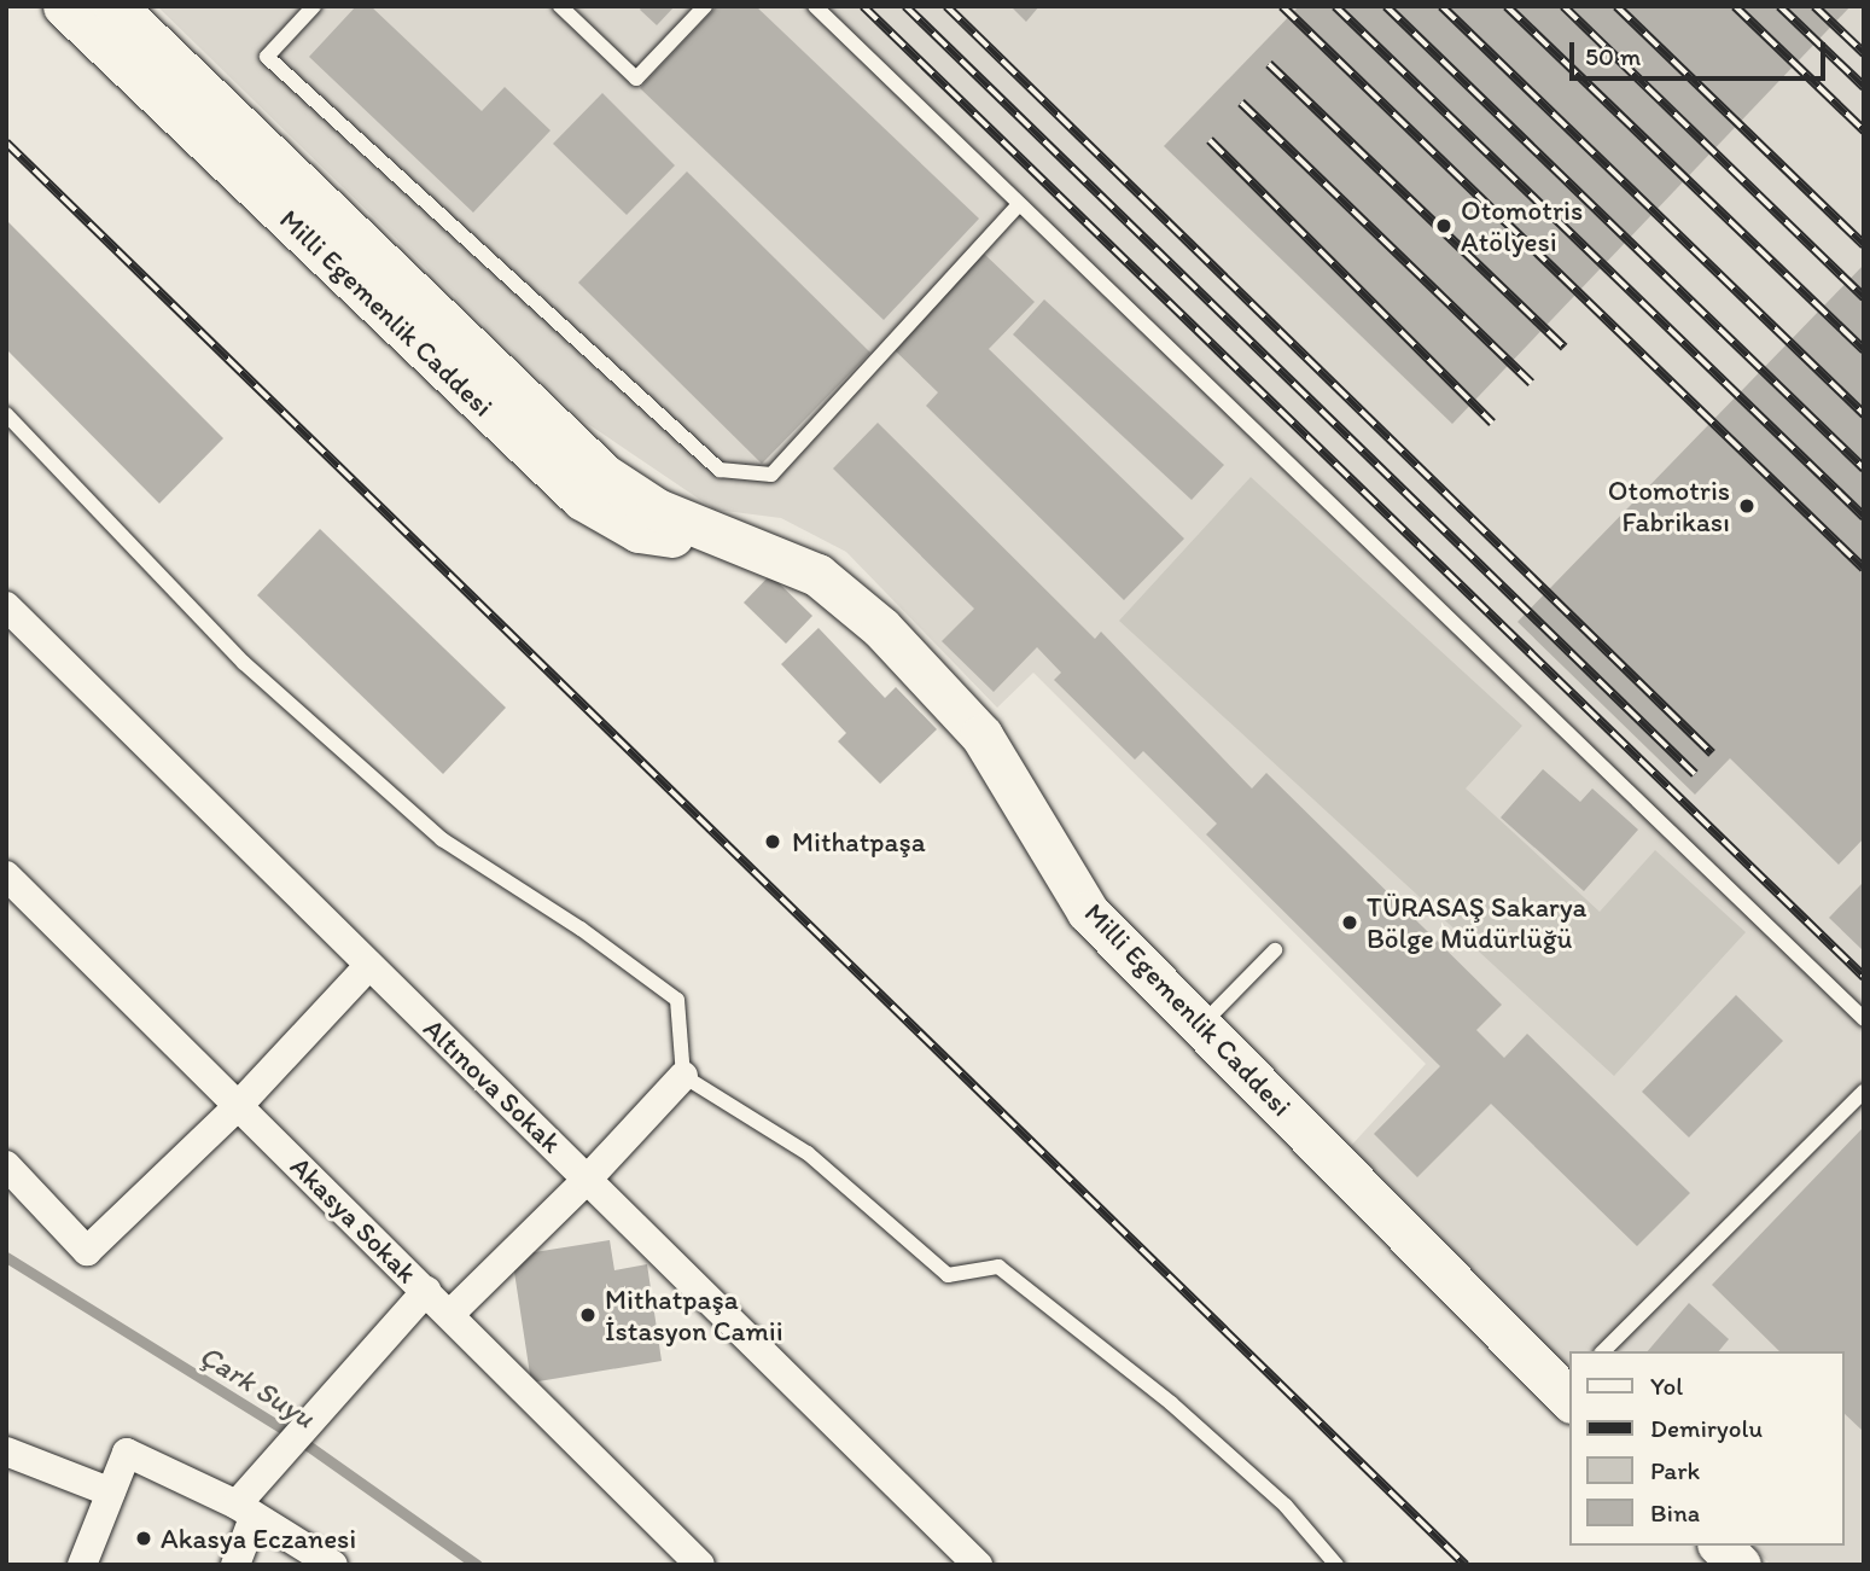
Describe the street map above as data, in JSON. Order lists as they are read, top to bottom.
{
  "streets": {
    "main road": ["Milli Egemenlik Caddesi"],
    "street": ["Altınova Sokak", "Akasya Sokak"]
  },
  "water": ["Çark Suyu"],
  "places": [
    "Otomotris Atölyesi",
    "Otomotris Fabrikası",
    "Mithatpaşa",
    "TÜRASAŞ Sakarya Bölge Müdürlüğü",
    "Mithatpaşa İstasyon Camii",
    "Akasya Eczanesi"
  ],
  "legend": [
    "Yol",
    "Demiryolu",
    "Park",
    "Bina"
  ],
  "scale_bar": "50 m"
}
